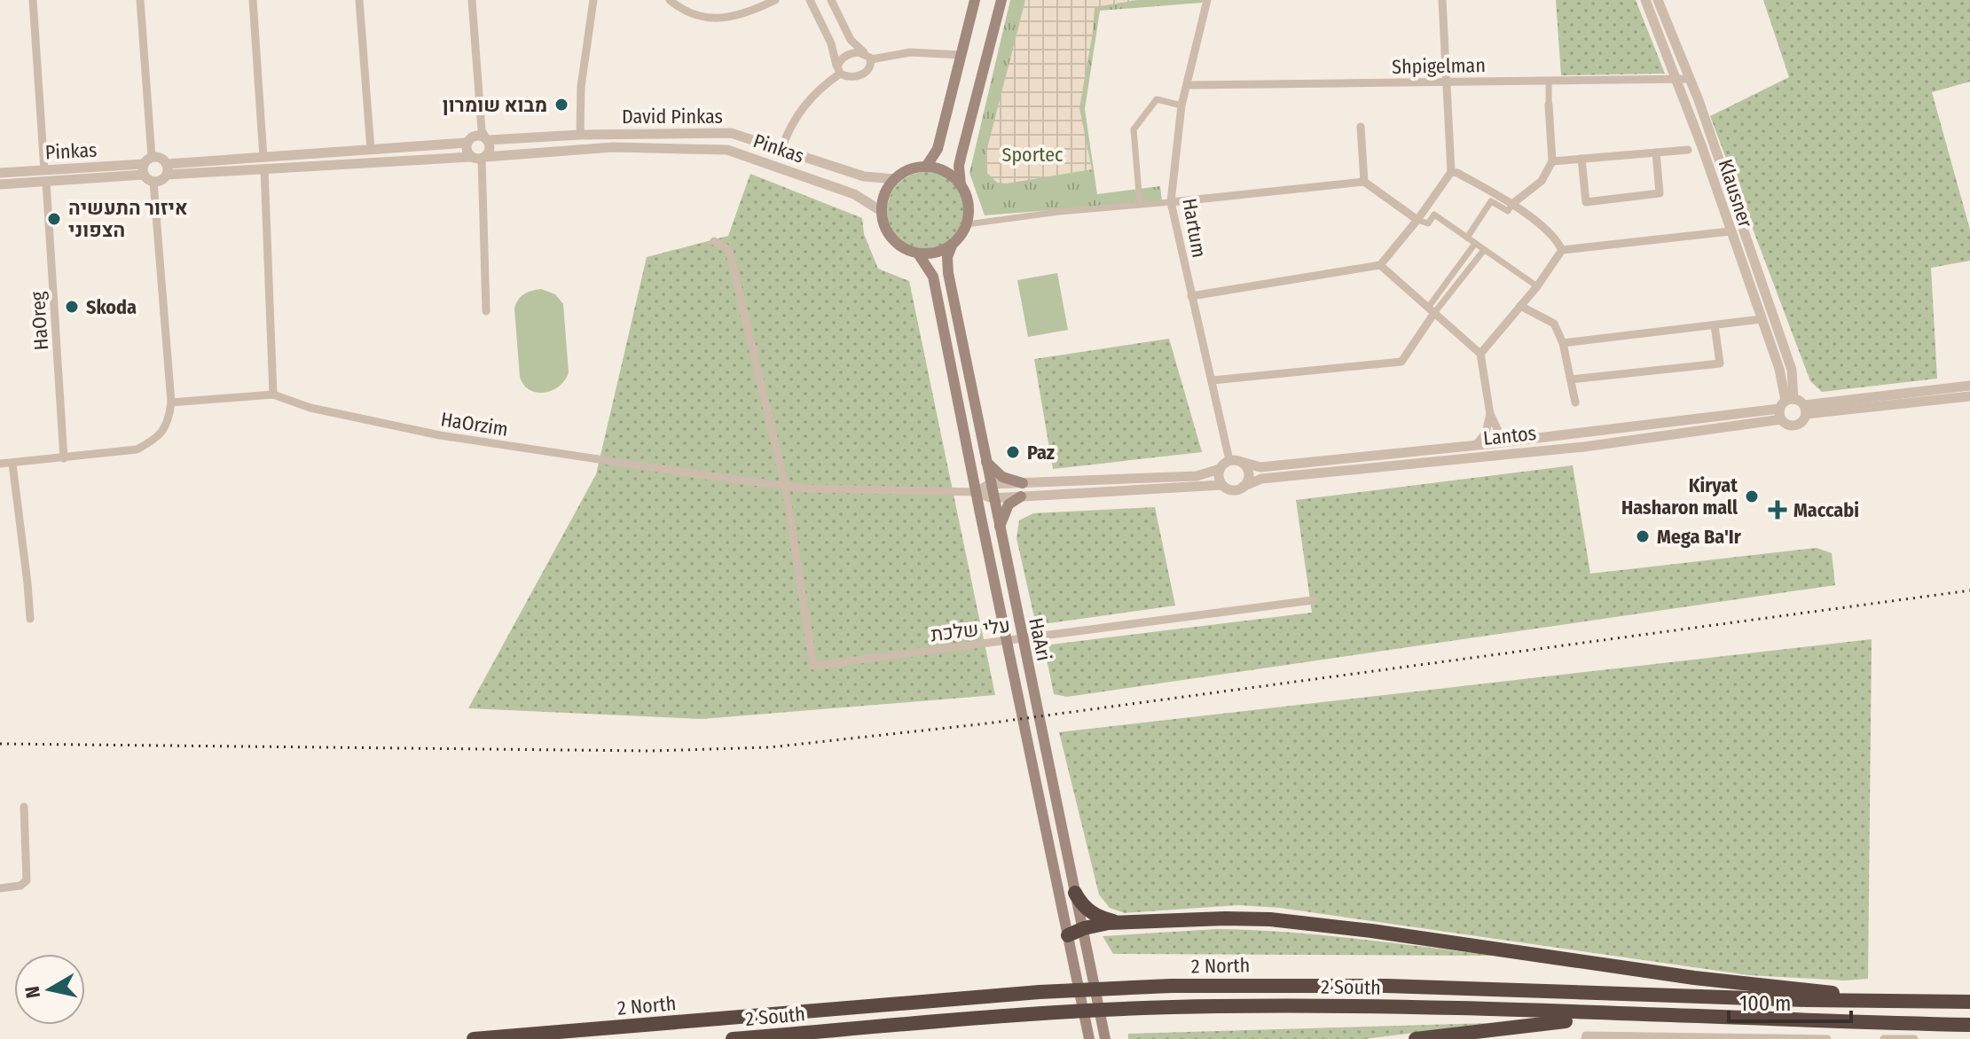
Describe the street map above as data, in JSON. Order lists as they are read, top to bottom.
{
  "streets": {
    "highway": ["2 North", "2 South"],
    "main road": ["HaAri"],
    "street": [
      "Shpigelman",
      "David Pinkas",
      "Pinkas",
      "Klausner",
      "Hartum",
      "HaOreg",
      "HaOrzim",
      "Lantos",
      "עלי שלכת"
    ]
  },
  "crossings": [
    ["Shpigelman", "Klausner"],
    ["Shpigelman", "Hartum"],
    ["David Pinkas", "Pinkas"],
    ["David Pinkas", "HaAri"],
    ["Pinkas", "HaOreg"],
    ["Pinkas", "HaAri"],
    ["Klausner", "Lantos"],
    ["Hartum", "Lantos"],
    ["HaOrzim", "עלי שלכת"],
    ["HaOrzim", "HaAri"]
  ],
  "parks": ["Sportec"],
  "places": {
    "other": [
      "מבוא שומרון",
      "איזור התעשיה הצפוני",
      "Skoda",
      "Paz",
      "Kiryat Hasharon mall",
      "Mega Ba'Ir"
    ],
    "health": ["Maccabi"]
  },
  "scale_bar": "100 m",
  "north": "left"
}
